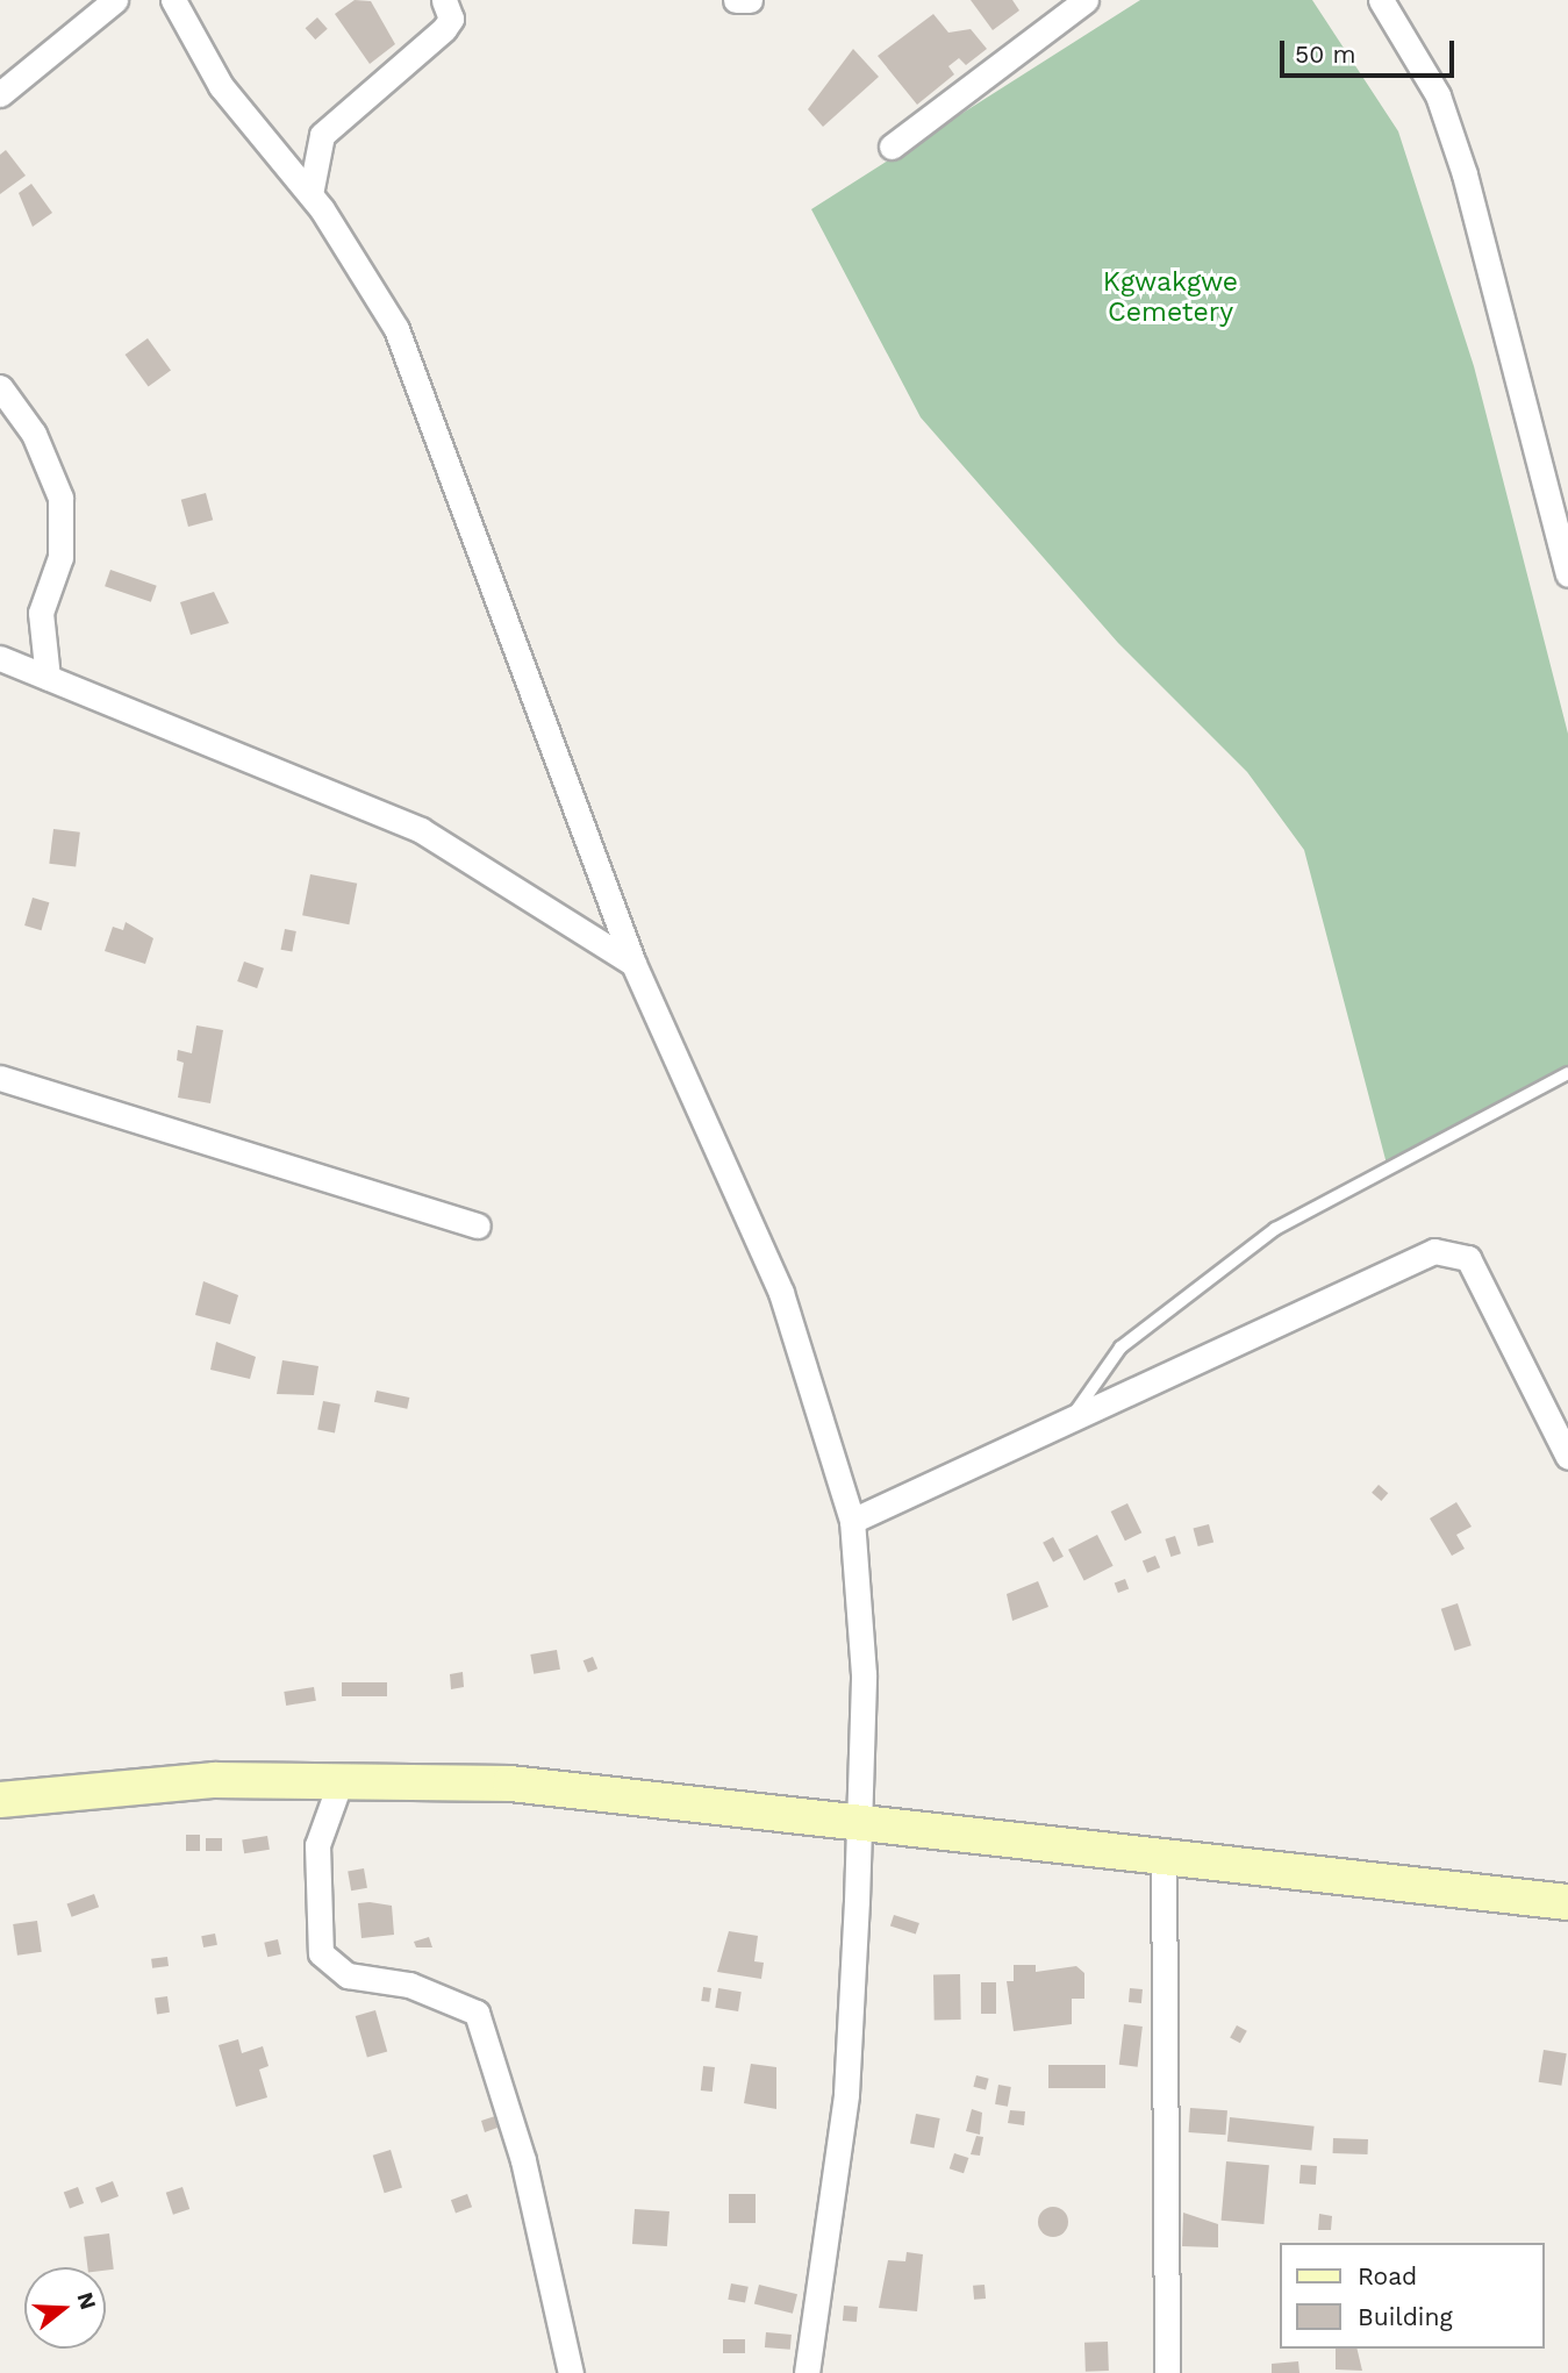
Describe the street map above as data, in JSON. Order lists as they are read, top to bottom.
{
  "parks": ["Kgwakgwe Cemetery"],
  "legend": ["Road", "Building"],
  "scale_bar": "50 m",
  "north": "right"
}
